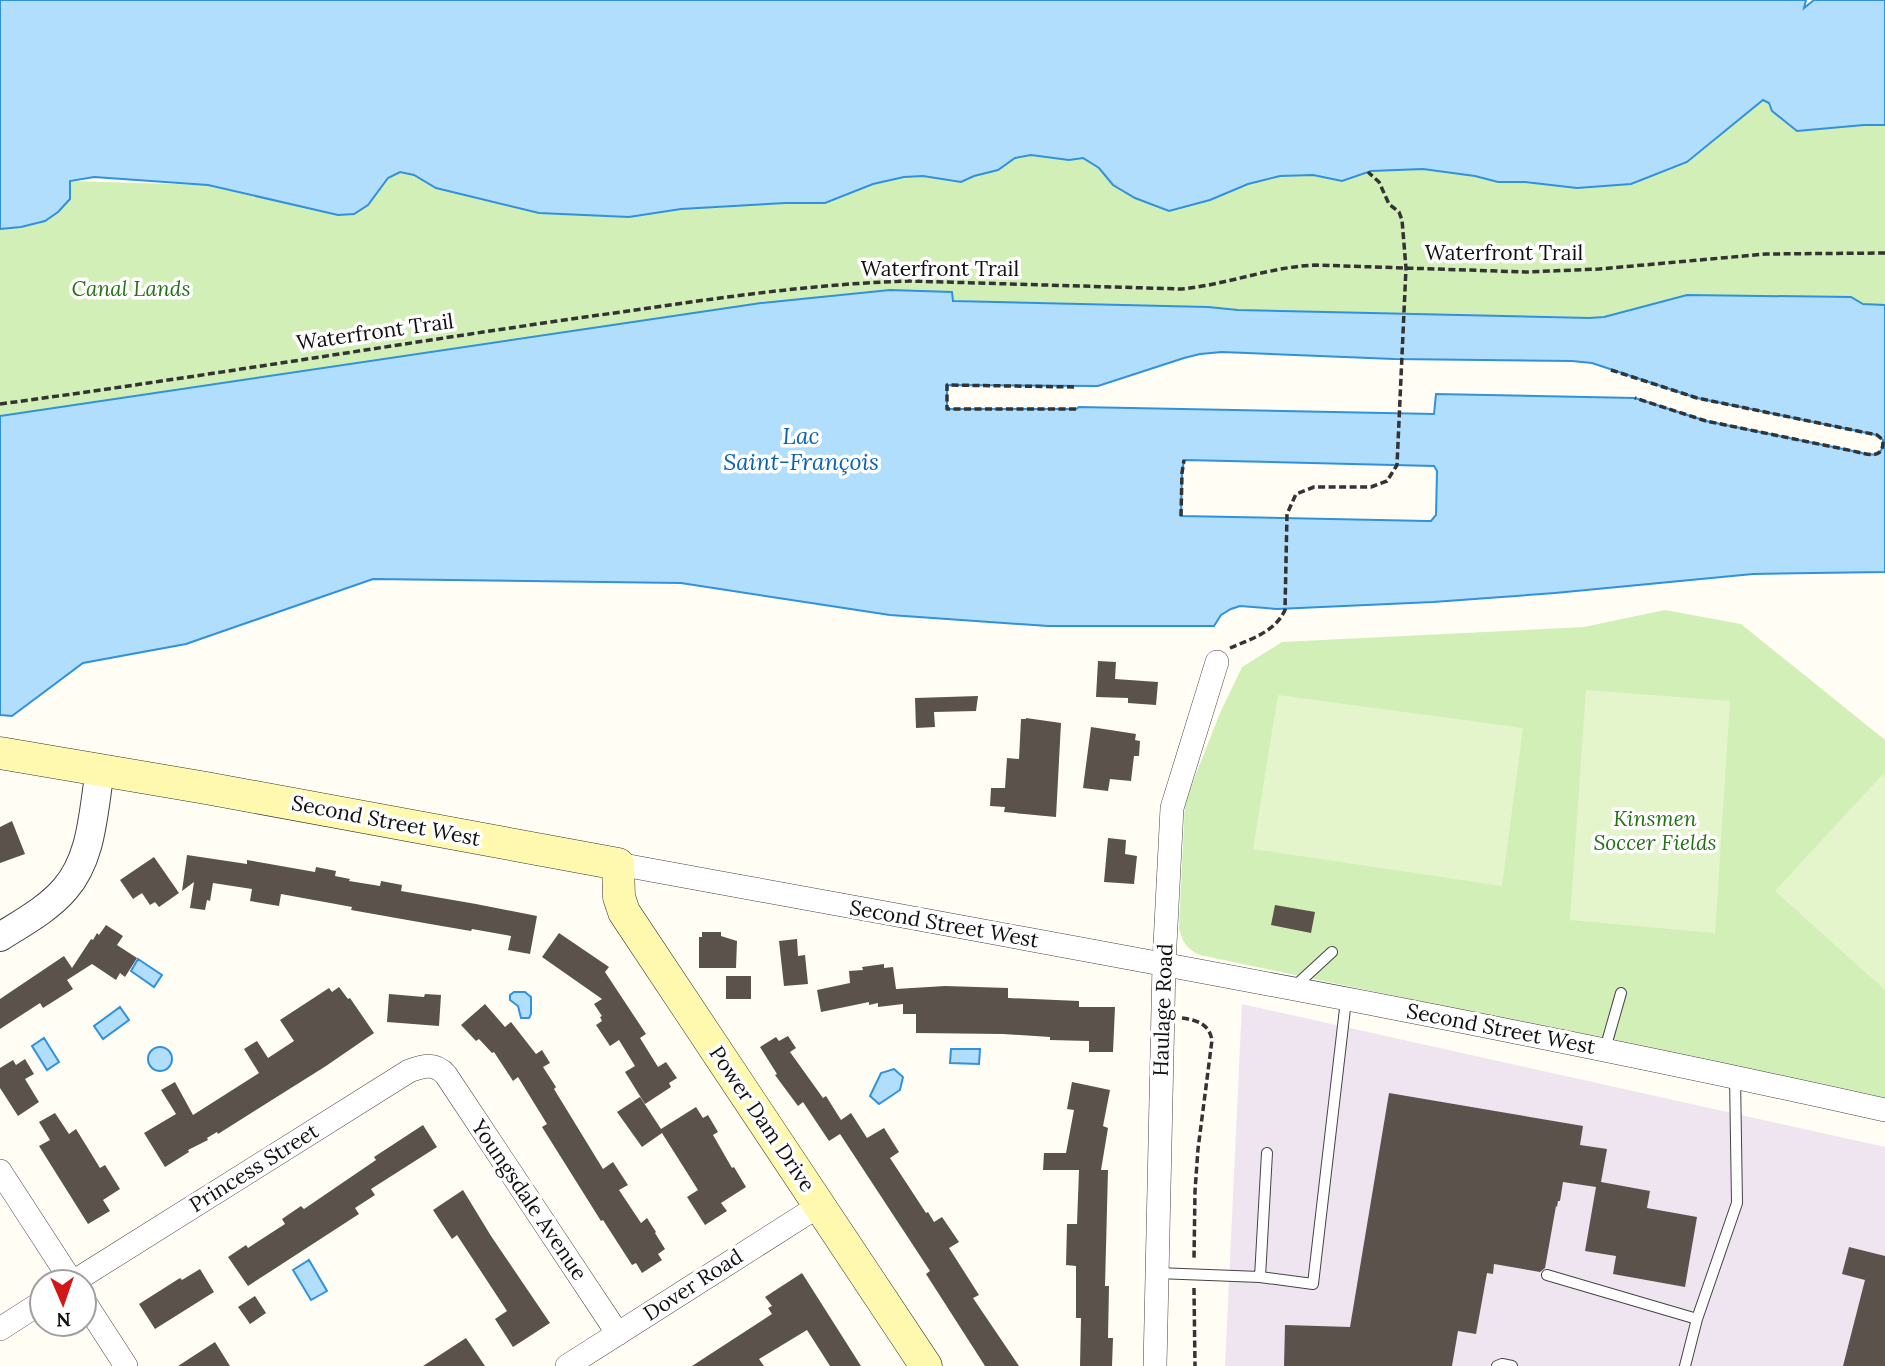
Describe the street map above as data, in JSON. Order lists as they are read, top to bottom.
{
  "streets": {
    "main road": ["Second Street West", "Power Dam Drive"],
    "street": [
      "Haulage Road",
      "Princess Street",
      "Youngsdale Avenue",
      "Dover Road"
    ],
    "path": ["Waterfront Trail"]
  },
  "crossings": [
    ["Second Street West", "Haulage Road"],
    ["Second Street West", "Power Dam Drive"],
    ["Power Dam Drive", "Dover Road"],
    ["Princess Street", "Youngsdale Avenue"],
    ["Youngsdale Avenue", "Dover Road"]
  ],
  "water": ["Lac Saint-François"],
  "parks": ["Canal Lands", "Kinsmen Soccer Fields"],
  "north": "bottom"
}
